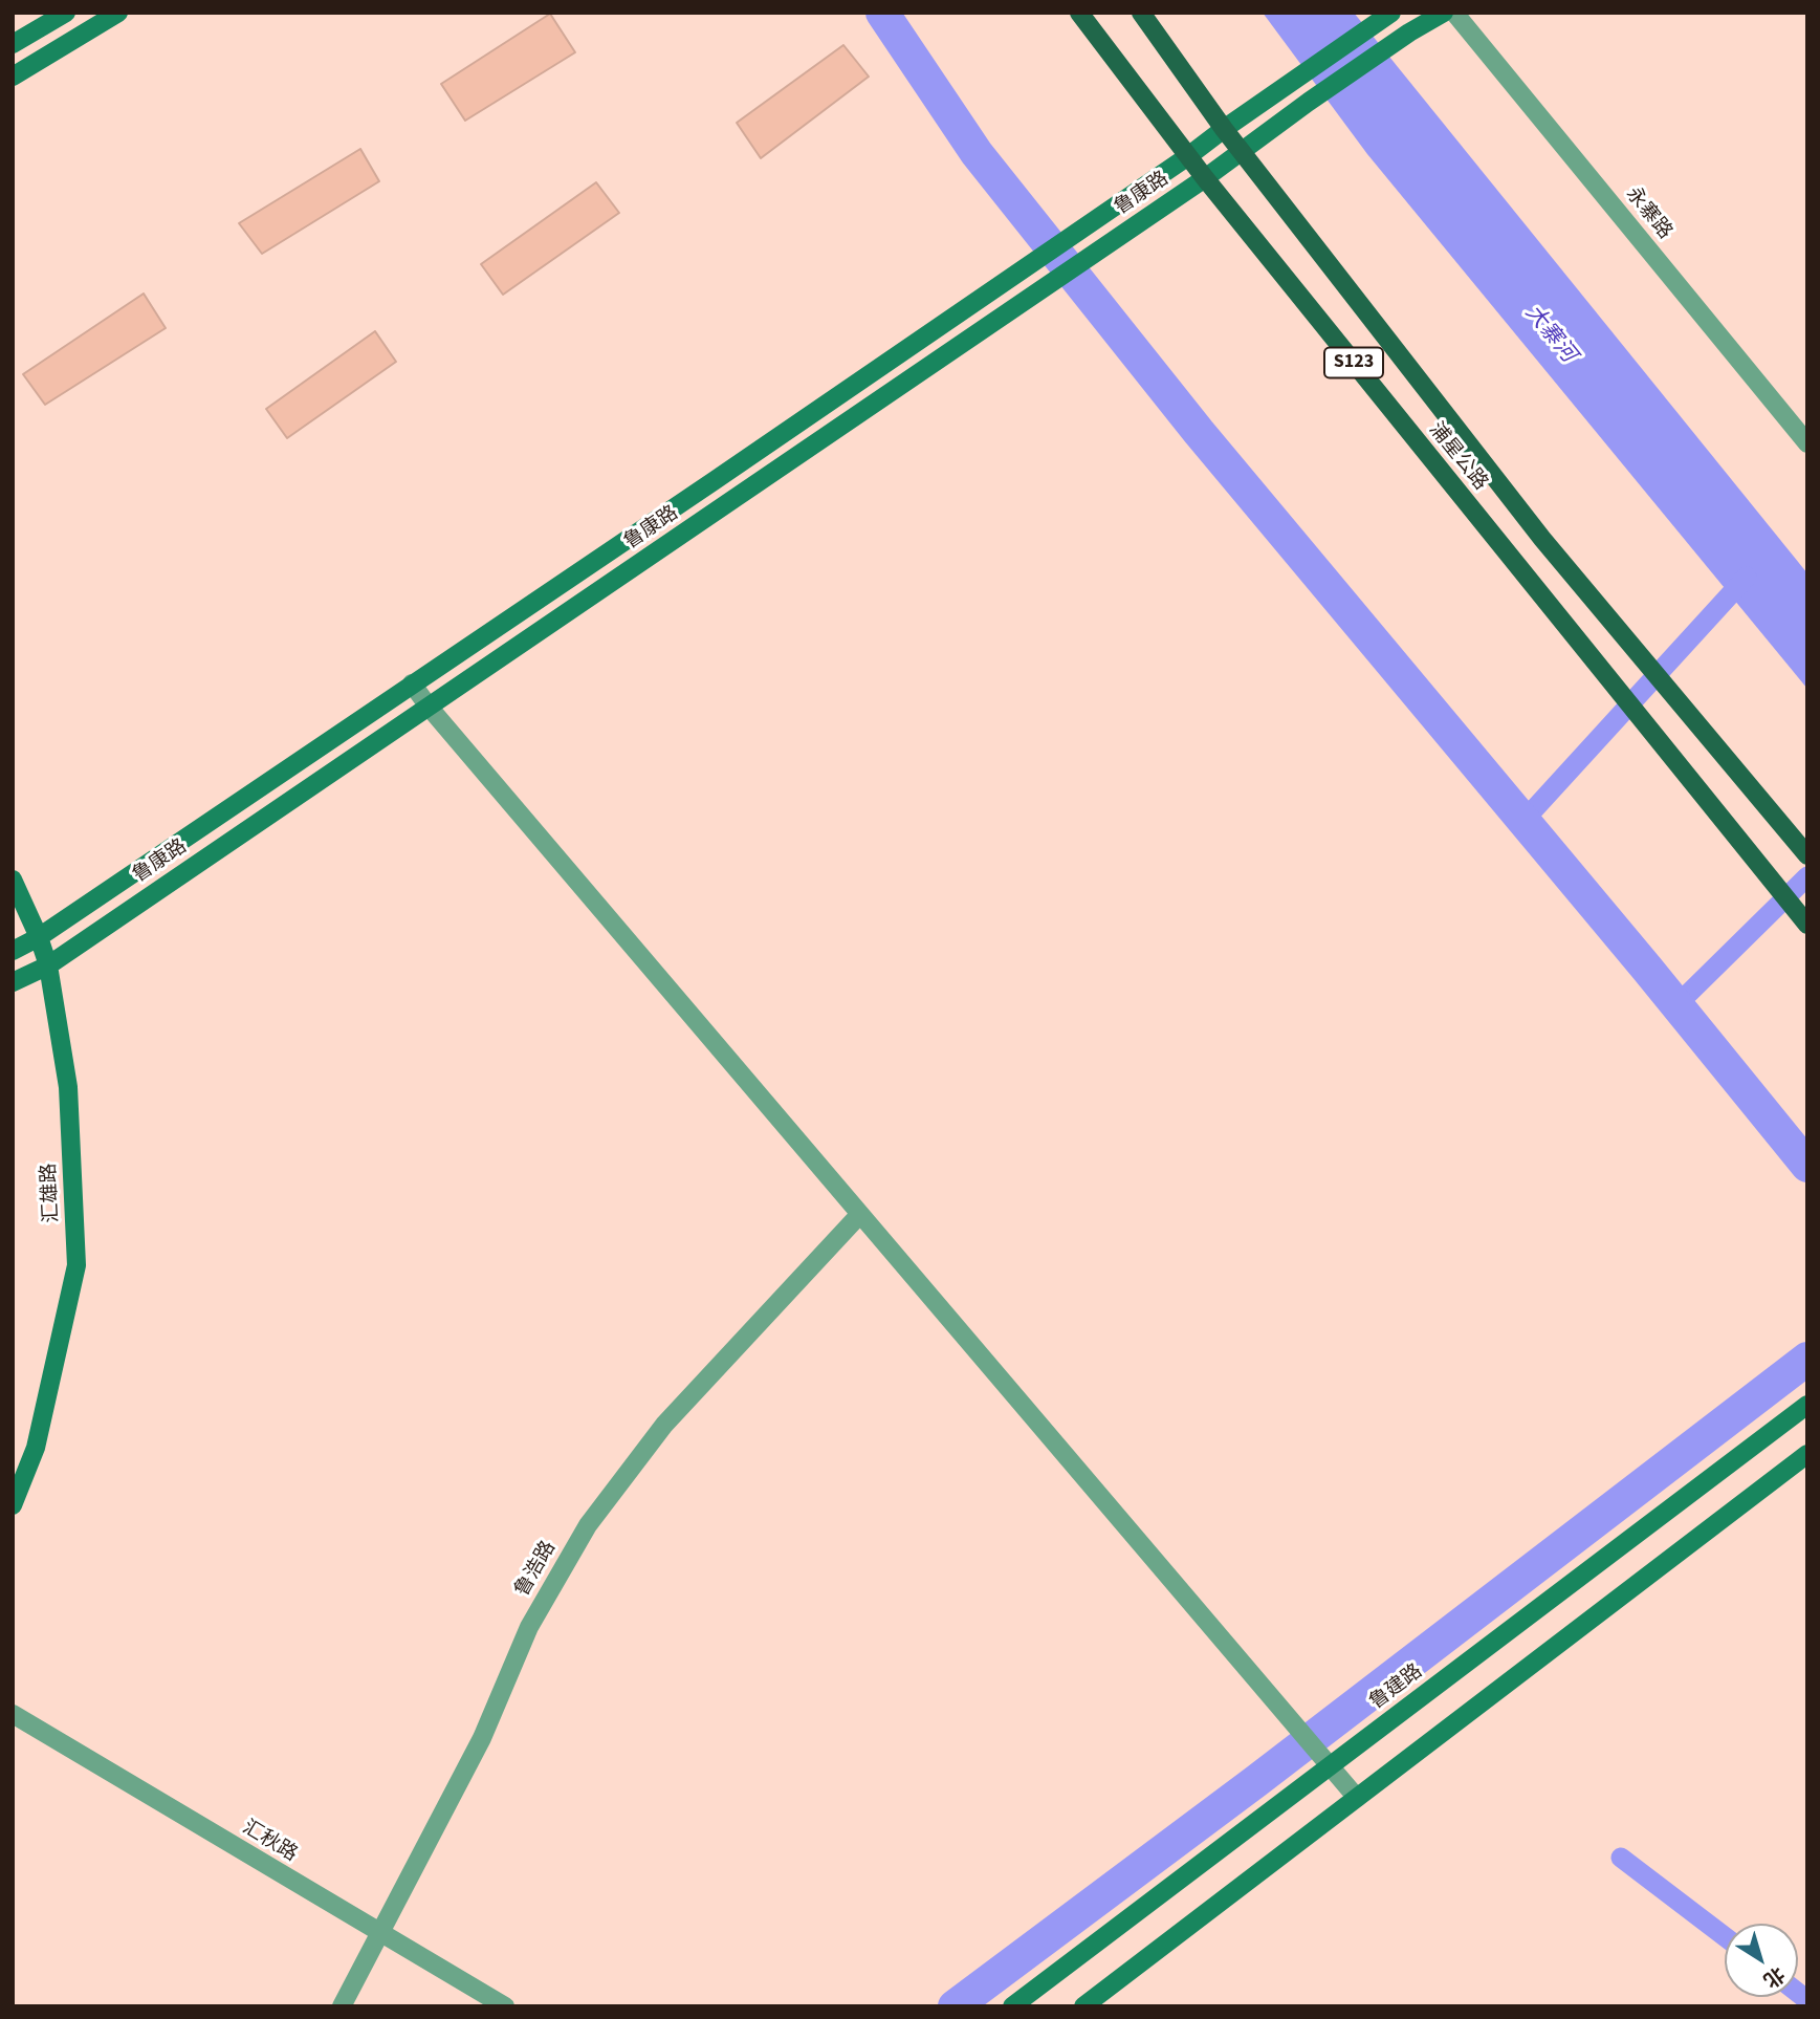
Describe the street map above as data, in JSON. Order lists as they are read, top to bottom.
{
  "streets": {
    "main road": ["S123", "浦星公路"],
    "street": [
      "鲁康路",
      "永寨路",
      "汇雄路",
      "鲁浩路",
      "鲁建路",
      "汇秋路"
    ]
  },
  "crossings": [
    ["鲁康路", "浦星公路"],
    ["鲁康路", "汇雄路"],
    ["鲁浩路", "汇秋路"]
  ],
  "water": ["大寨河"],
  "north": "bottom right"
}
